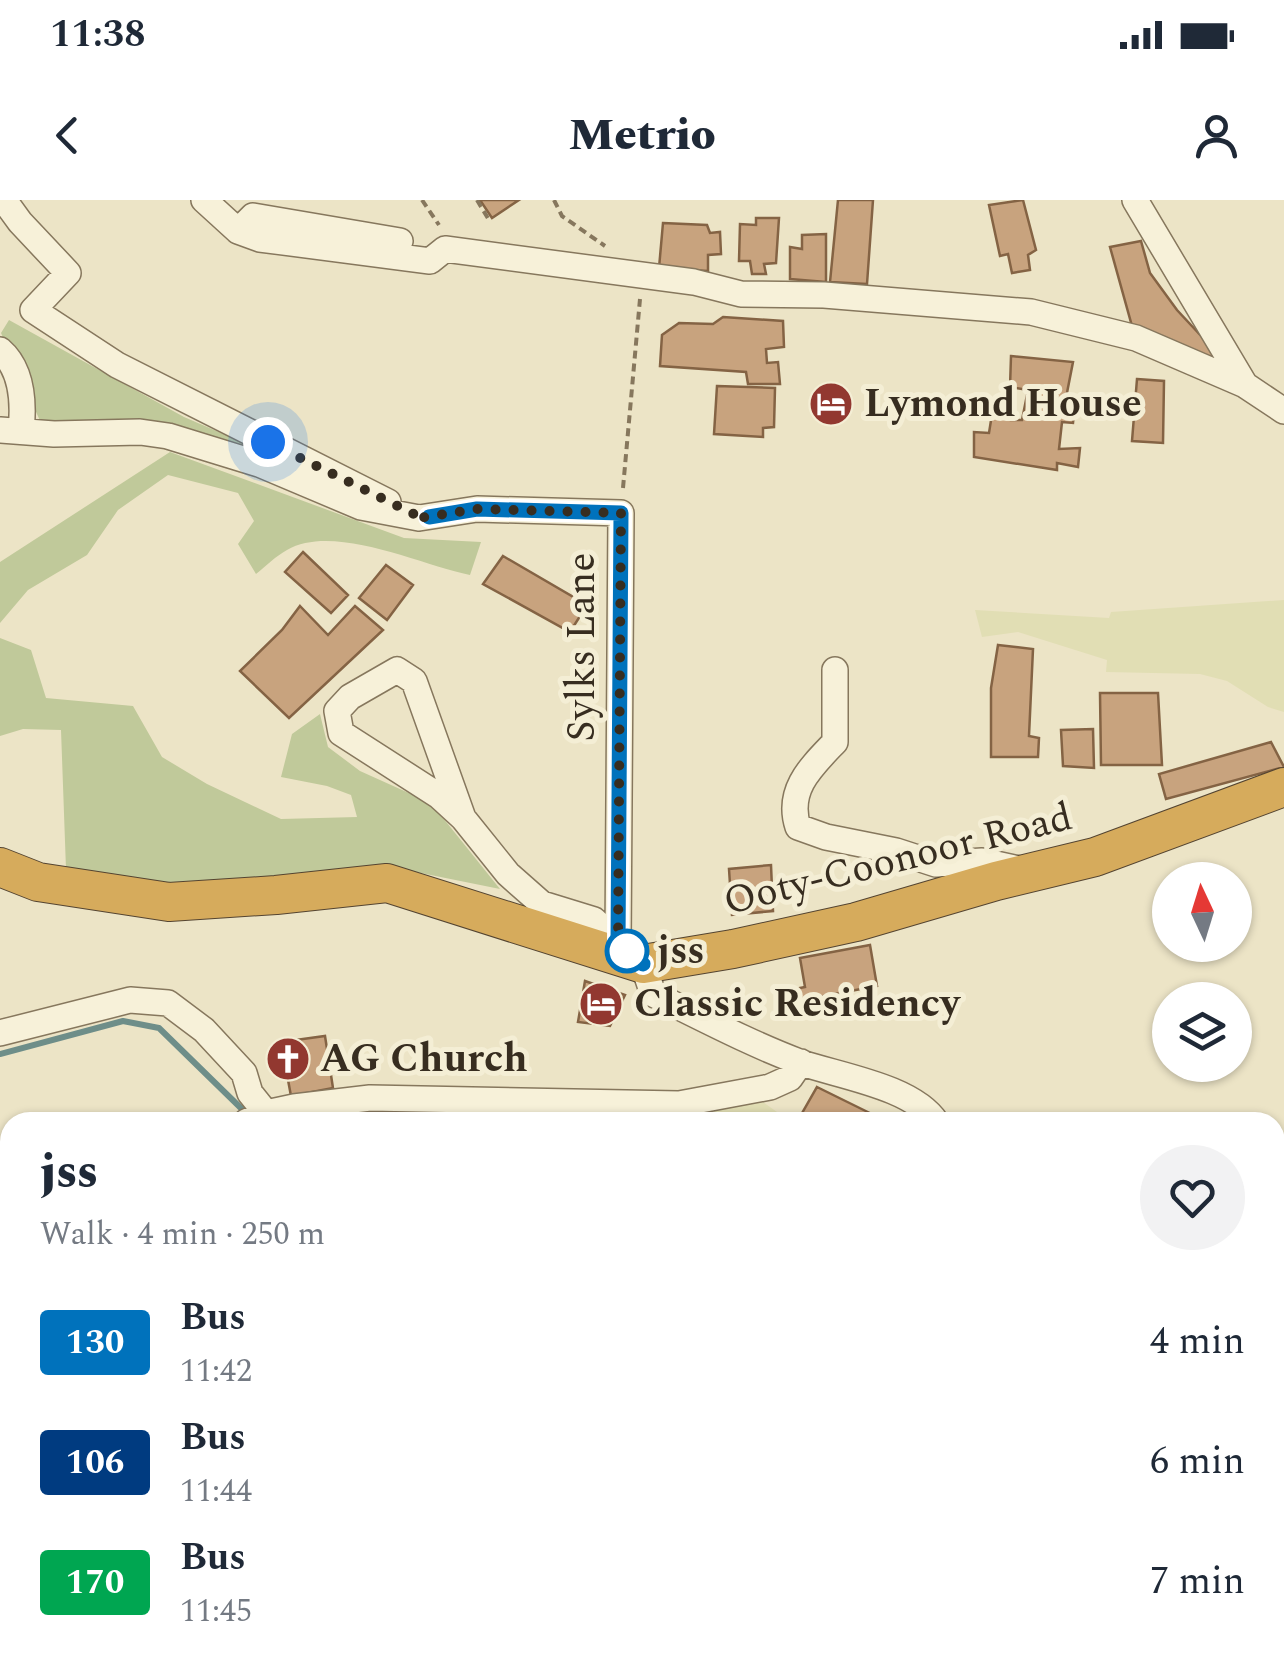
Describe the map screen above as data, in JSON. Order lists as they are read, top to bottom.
{
  "streets": {
    "highway": ["Ooty-Coonoor Road"],
    "street": ["Sylks Lane"]
  },
  "crossings": [
    ["Sylks Lane", "Ooty-Coonoor Road"]
  ],
  "places": {
    "hotel": ["Lymond House", "Classic Residency"],
    "other": ["jss"],
    "church": ["AG Church"]
  },
  "lines": ["bus line 130"],
  "north": "top",
  "page": {
    "status": "11:38",
    "header": "Metrio",
    "heading": ["jss", "Walk · 4 min · 250 m"],
    "list": [
      {
        "mark": "130",
        "name": "Bus",
        "note": "11:42",
        "value": "4 min"
      },
      {
        "mark": "106",
        "name": "Bus",
        "note": "11:44",
        "value": "6 min"
      },
      {
        "mark": "170",
        "name": "Bus",
        "note": "11:45",
        "value": "7 min"
      }
    ]
  }
}
